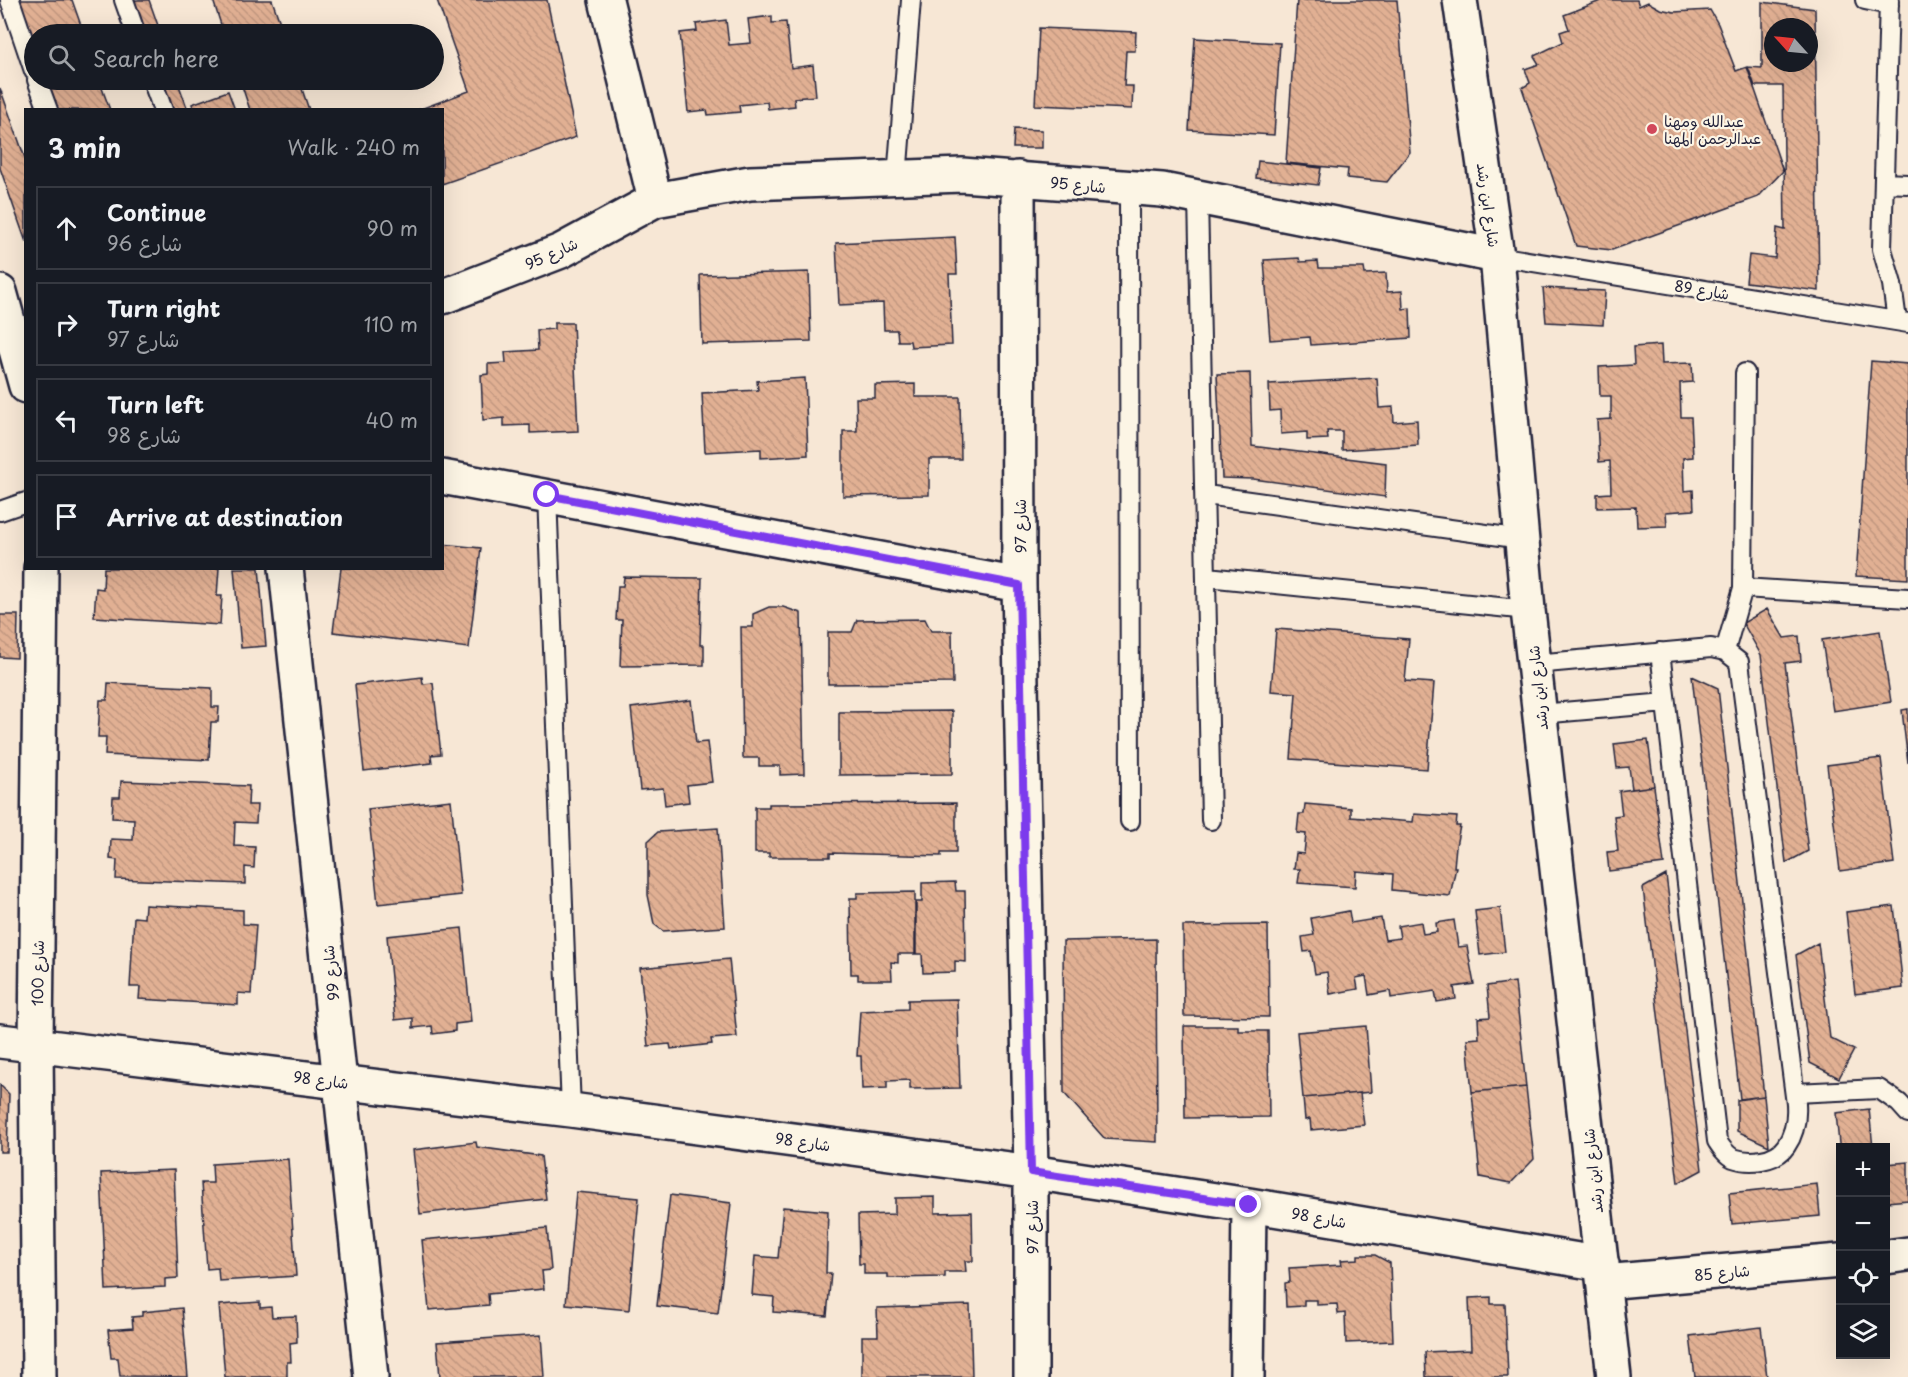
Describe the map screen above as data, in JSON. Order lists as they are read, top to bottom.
{
  "streets": {
    "street": [
      "شارع 95",
      "شارع ابن رشد",
      "شارع 97",
      "شارع 100",
      "شارع 99",
      "شارع 98",
      "شارع 85"
    ],
    "lane": ["شارع 89"]
  },
  "crossings": [
    ["شارع 95", "شارع ابن رشد"],
    ["شارع 95", "شارع 89"],
    ["شارع 95", "شارع 97"],
    ["شارع ابن رشد", "شارع 89"],
    ["شارع ابن رشد", "شارع 98"],
    ["شارع ابن رشد", "شارع 85"],
    ["شارع 97", "شارع 98"],
    ["شارع 100", "شارع 98"],
    ["شارع 99", "شارع 98"],
    ["شارع 98", "شارع 85"]
  ],
  "places": ["عبدالله ومهنا عبدالرحمن المهنا"],
  "north": "top left",
  "page": {
    "search": "Search here",
    "heading": ["3 min", "Walk · 240 m"],
    "list": [
      ["Continue", "شارع 96", "90 m"],
      ["Turn right", "شارع 97", "110 m"],
      ["Turn left", "شارع 98", "40 m"],
      "Arrive at destination"
    ],
    "map_buttons": ["+", "−"]
  }
}
